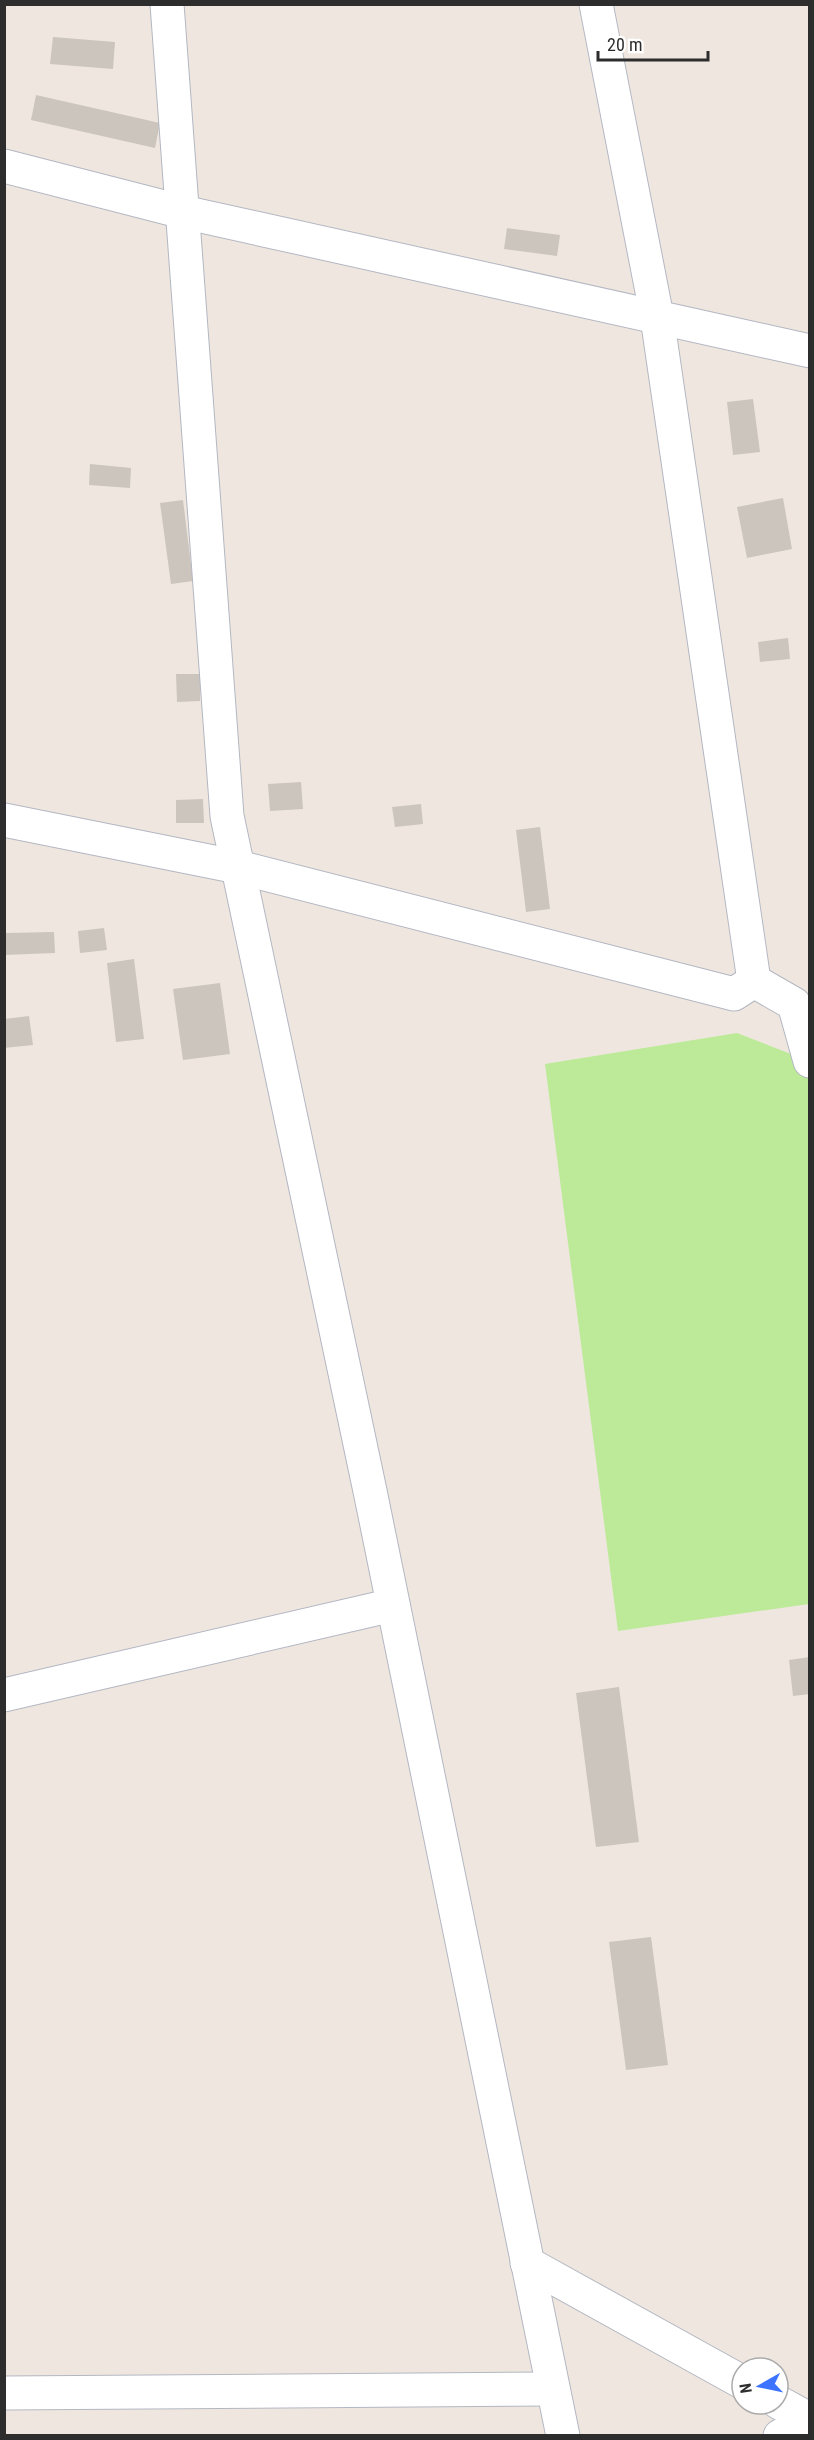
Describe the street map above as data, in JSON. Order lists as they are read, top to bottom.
{
  "scale_bar": "20 m",
  "north": "left"
}
